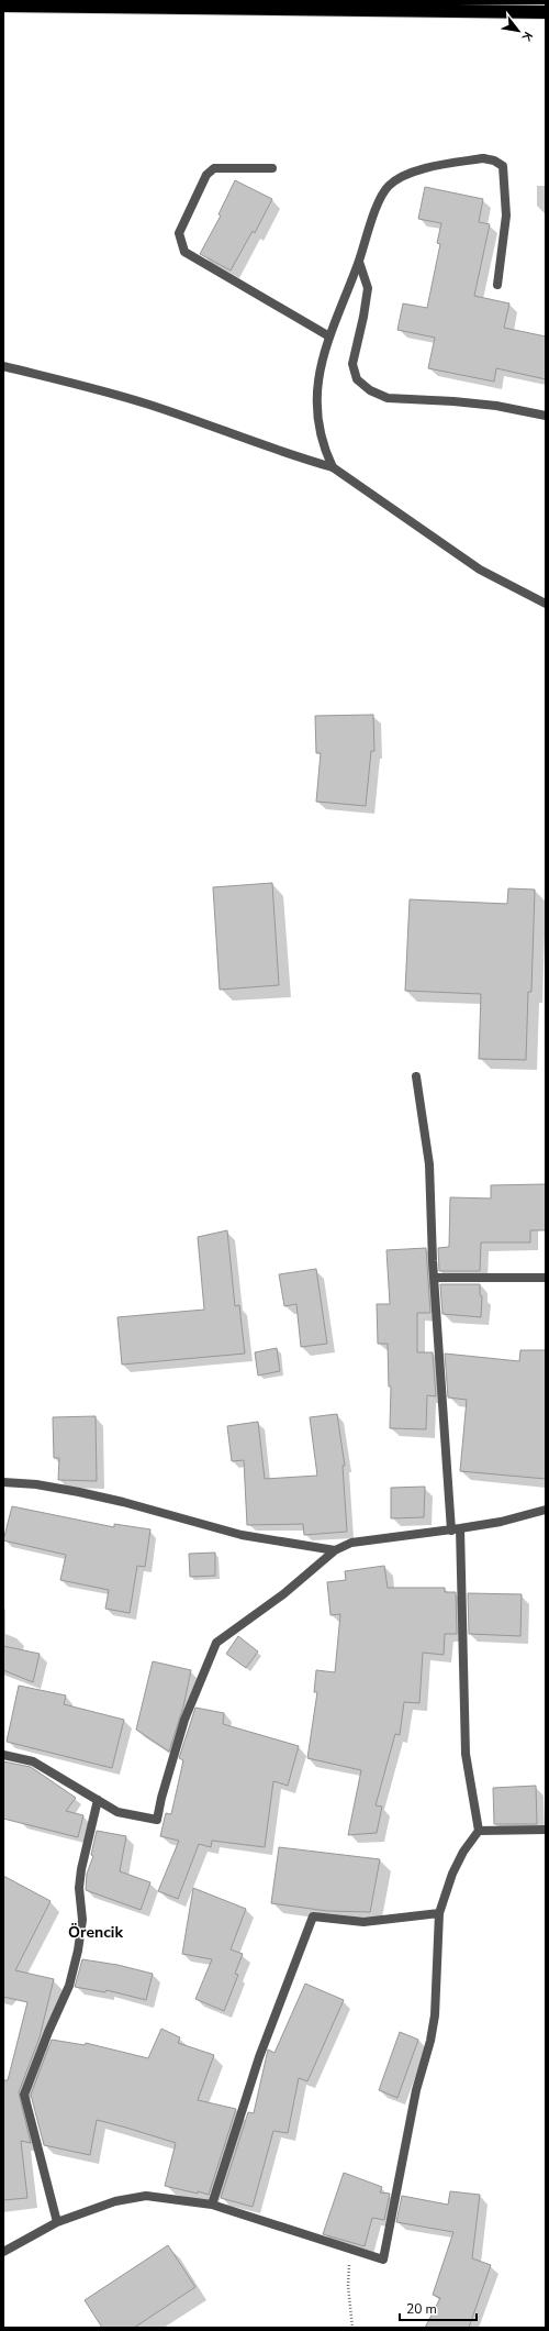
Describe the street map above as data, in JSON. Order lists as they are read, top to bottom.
{
  "districts": ["Örencik"],
  "scale_bar": "20 m",
  "north": "bottom right"
}
